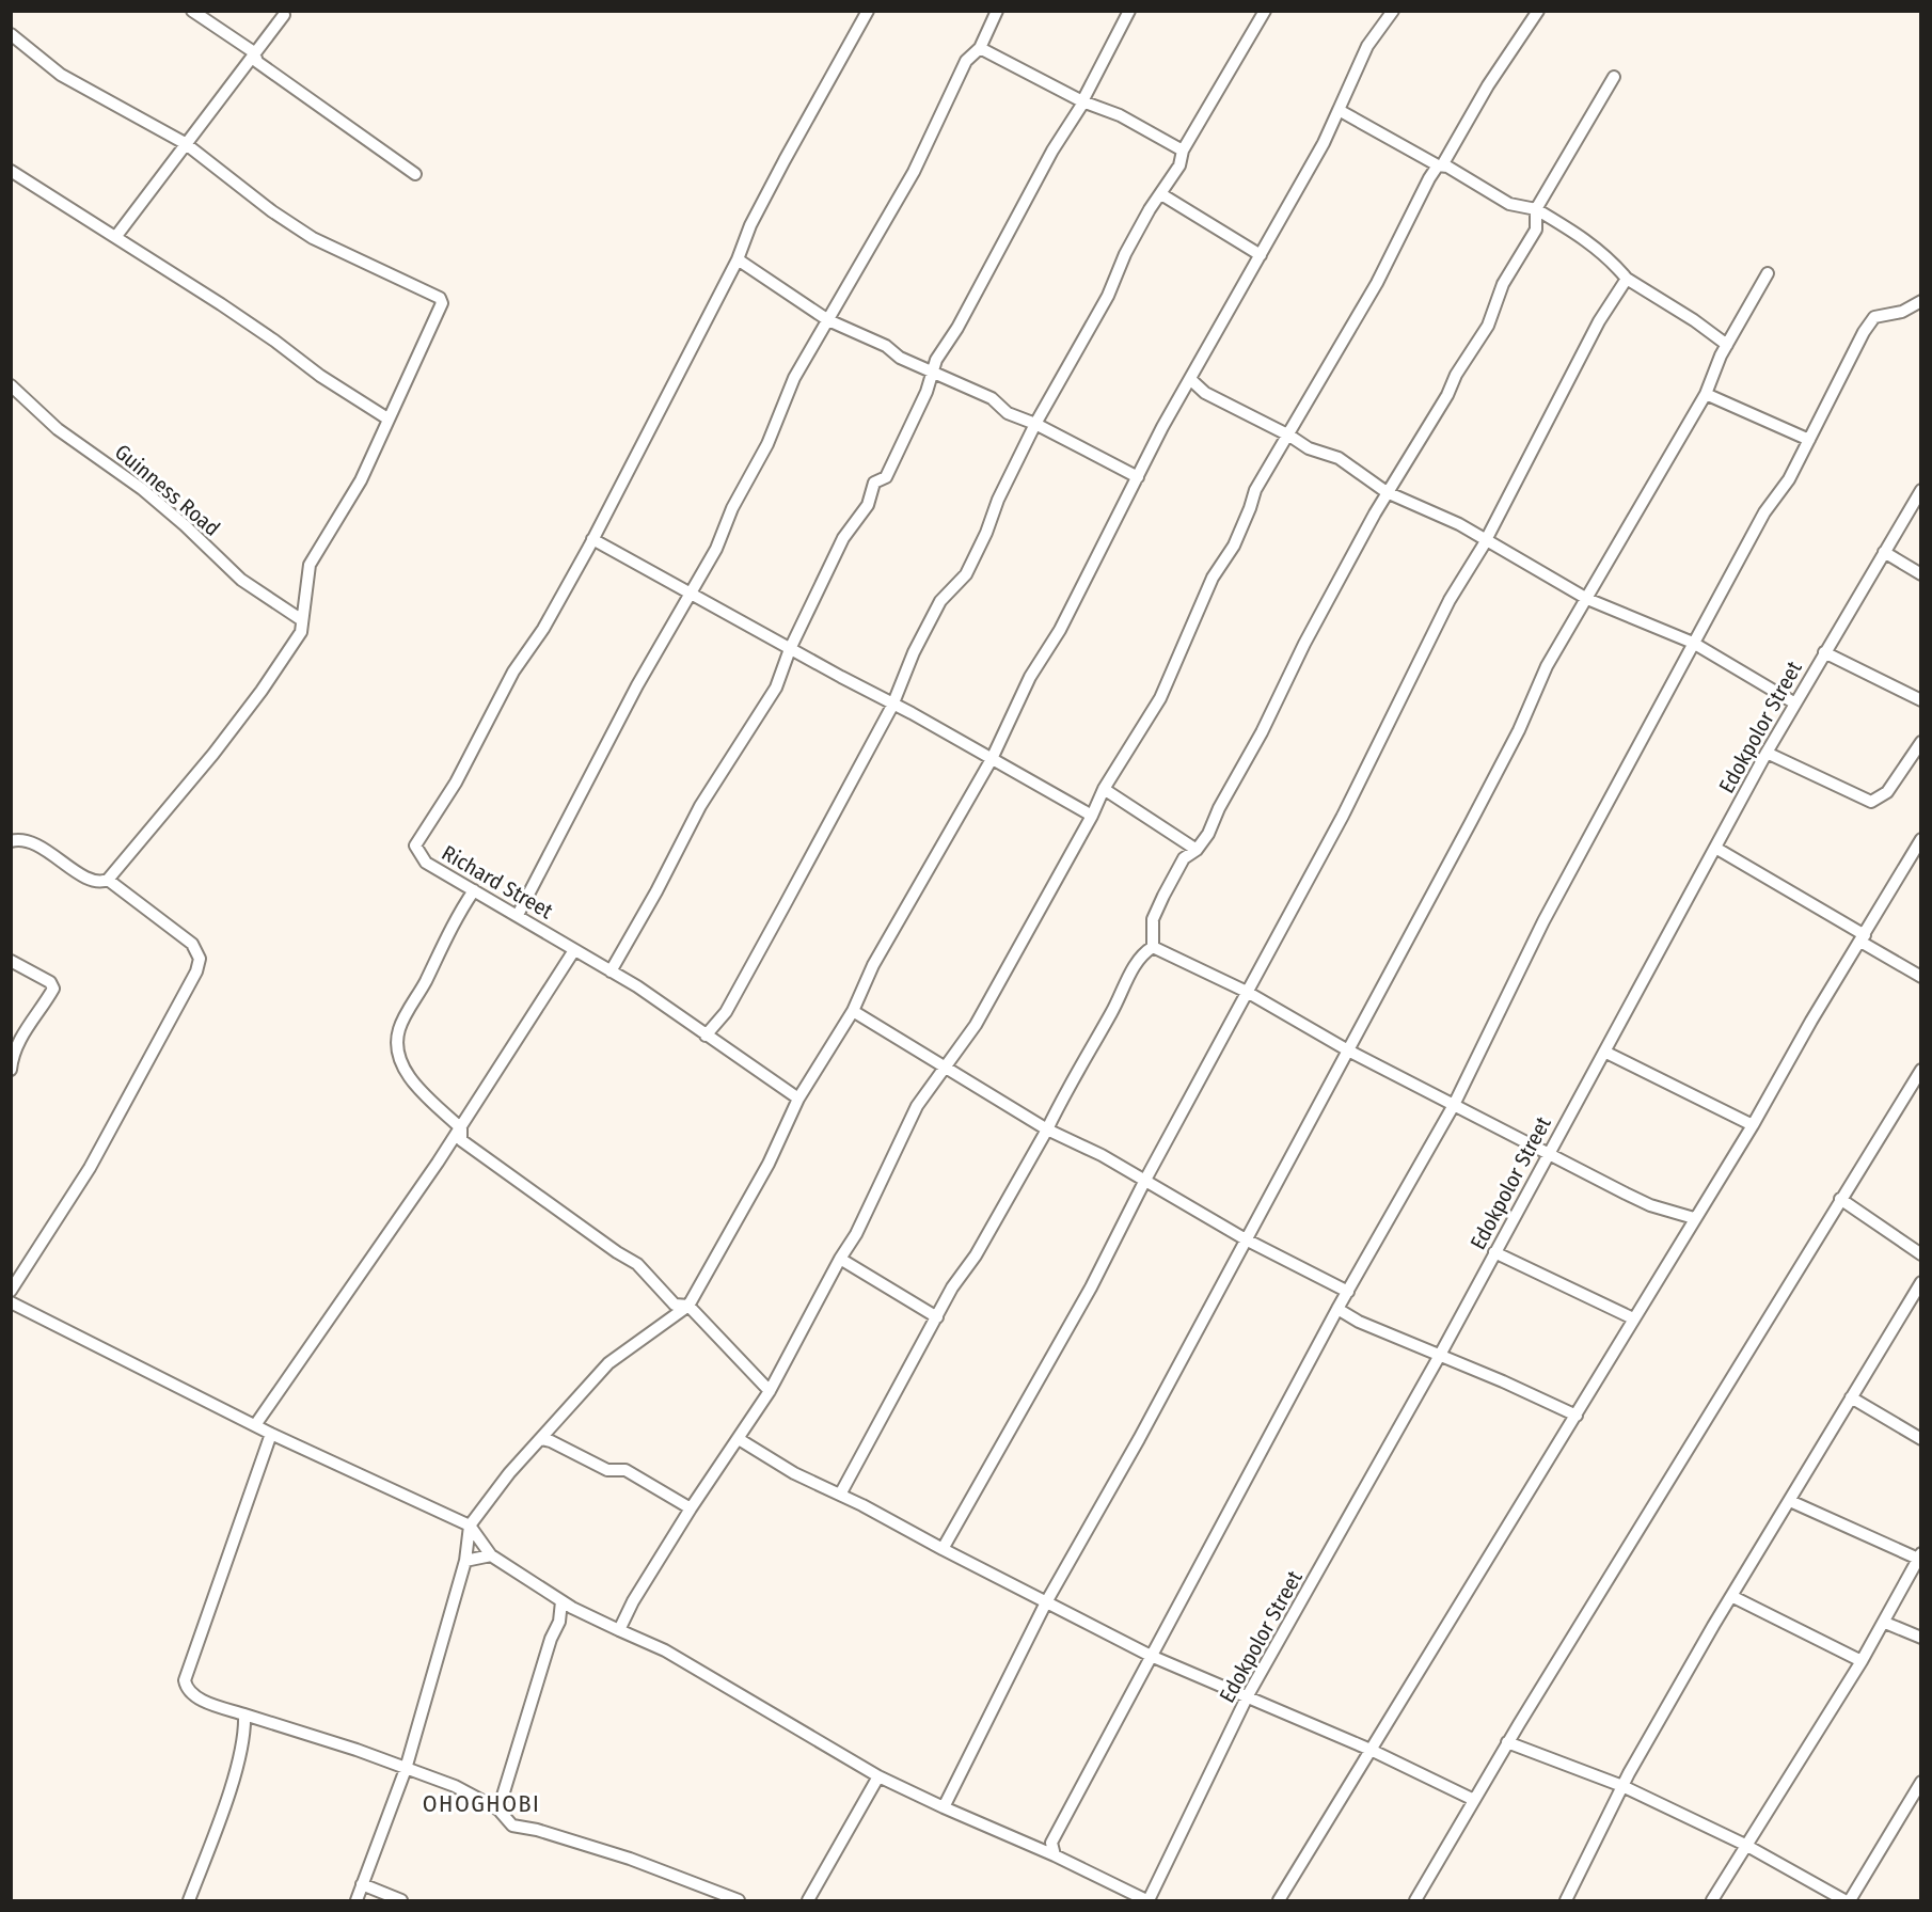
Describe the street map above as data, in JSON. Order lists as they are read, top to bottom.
{
  "streets": {
    "street": ["Guinness Road", "Edokpolor Street", "Richard Street"]
  },
  "districts": ["OHOGHOBI"]
}
